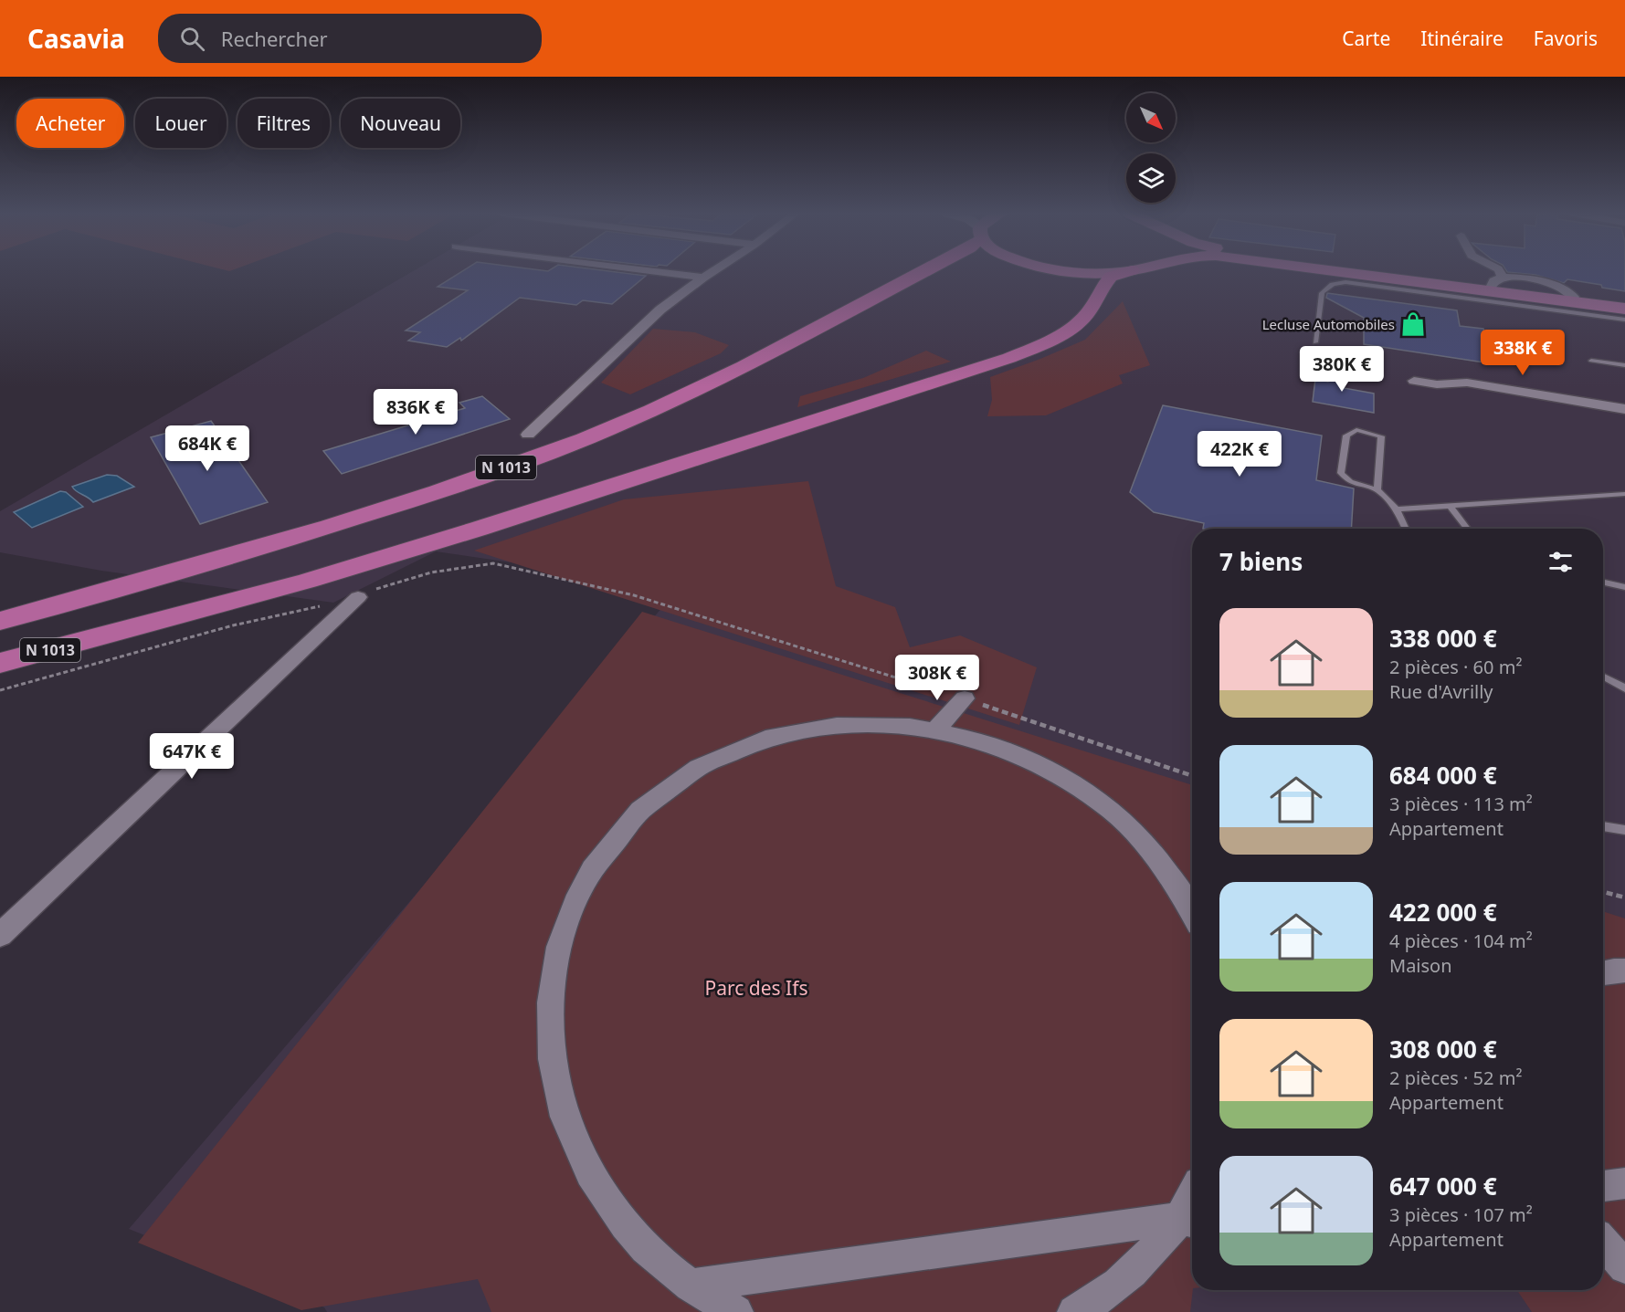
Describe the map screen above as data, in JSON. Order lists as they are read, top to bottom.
{
  "streets": {
    "highway": ["N 1013"]
  },
  "parks": ["Parc des Ifs"],
  "places": {
    "shop": ["Lecluse Automobiles"]
  },
  "north": "bottom right",
  "page": {
    "header": "Casavia",
    "search": "Rechercher",
    "nav": ["Carte", "Itinéraire", "Favoris"],
    "chip": [
      "Acheter",
      "Louer",
      "Filtres",
      "Nouveau"
    ],
    "price": [
      "338K €",
      "380K €",
      "836K €",
      "684K €",
      "422K €",
      "308K €",
      "647K €"
    ],
    "heading": "7 biens",
    "list": [
      {
        "name": "338 000 €",
        "note": "2 pièces · 60 m² · Rue d'Avrilly"
      },
      {
        "name": "684 000 €",
        "note": "3 pièces · 113 m² · Appartement"
      },
      {
        "name": "422 000 €",
        "note": "4 pièces · 104 m² · Maison"
      },
      {
        "name": "308 000 €",
        "note": "2 pièces · 52 m² · Appartement"
      },
      {
        "name": "647 000 €",
        "note": "3 pièces · 107 m² · Appartement"
      }
    ]
  }
}
